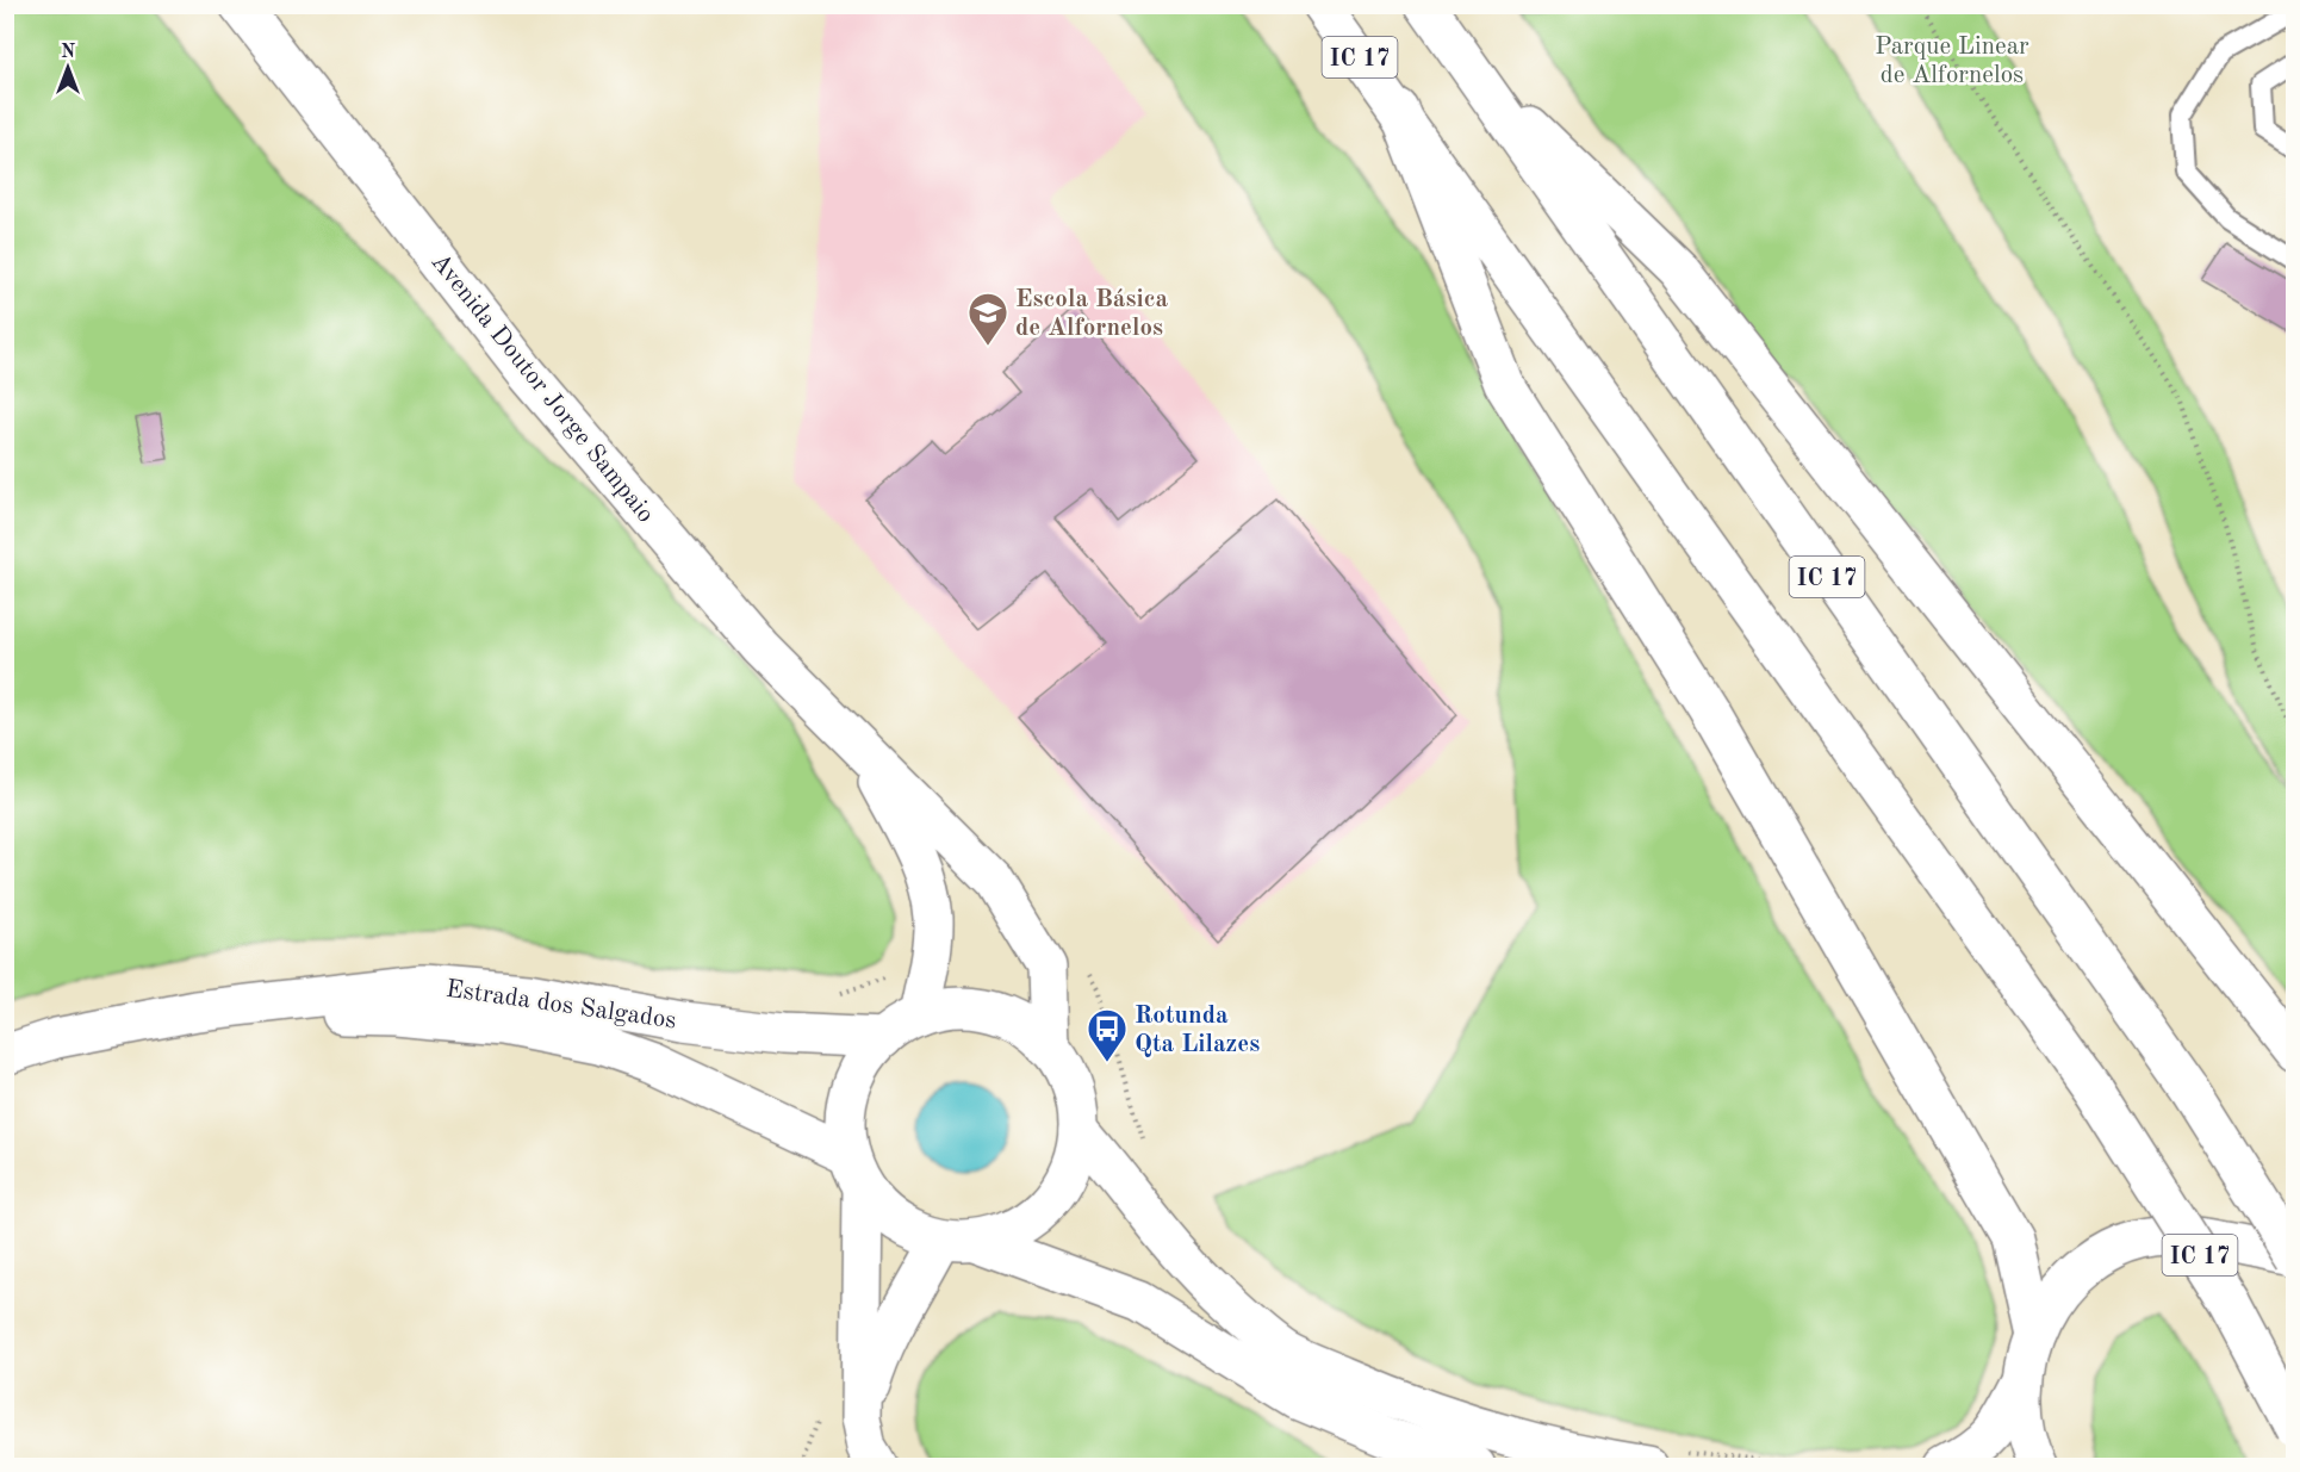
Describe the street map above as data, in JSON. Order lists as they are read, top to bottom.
{
  "streets": {
    "main road": ["IC 17", "Avenida Doutor Jorge Sampaio", "Estrada dos Salgados"]
  },
  "crossings": [
    ["Avenida Doutor Jorge Sampaio", "Estrada dos Salgados"]
  ],
  "parks": ["Parque Linear de Alfornelos"],
  "places": {
    "school or university": ["Escola Básica de Alfornelos"],
    "bus stop": ["Rotunda Qta Lilazes"]
  },
  "north": "top"
}
